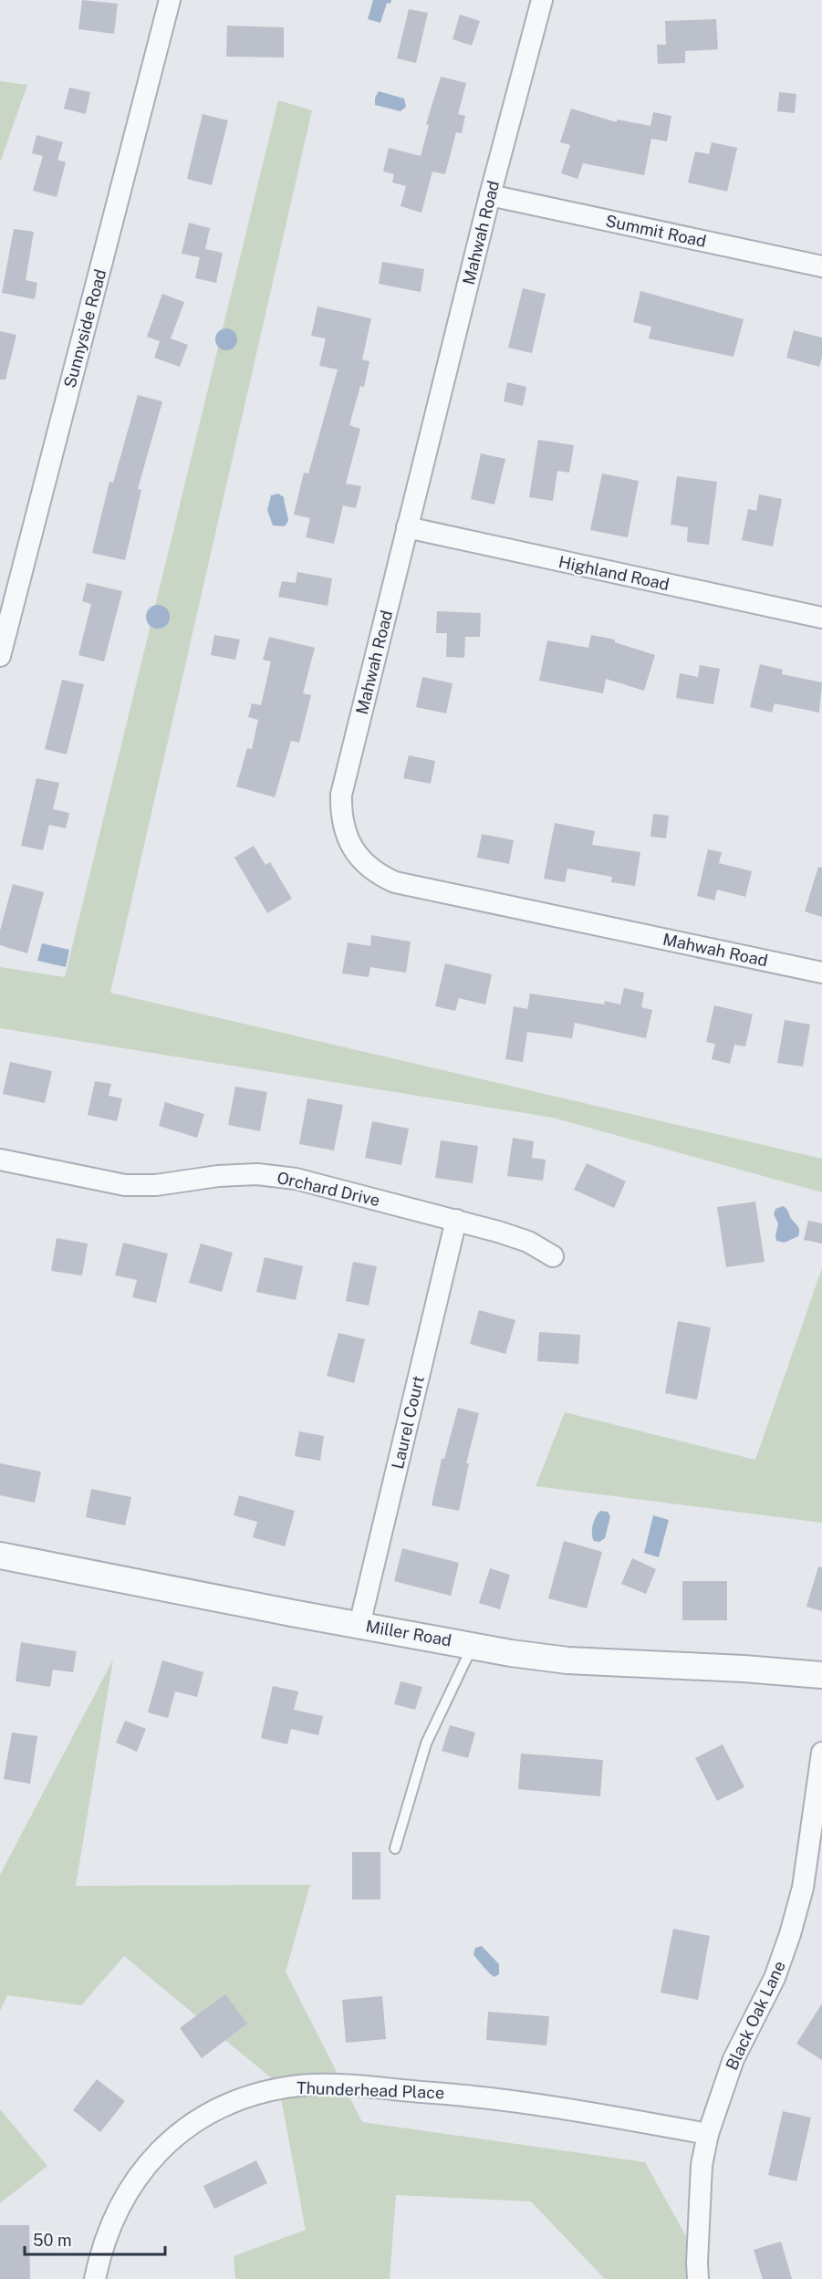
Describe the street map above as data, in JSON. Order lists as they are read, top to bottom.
{
  "streets": {
    "street": [
      "Summit Road",
      "Mahwah Road",
      "Sunnyside Road",
      "Highland Road",
      "Orchard Drive",
      "Laurel Court",
      "Miller Road",
      "Black Oak Lane",
      "Thunderhead Place"
    ]
  },
  "crossings": [
    ["Summit Road", "Mahwah Road"],
    ["Mahwah Road", "Highland Road"],
    ["Orchard Drive", "Laurel Court"],
    ["Laurel Court", "Miller Road"],
    ["Black Oak Lane", "Thunderhead Place"]
  ],
  "scale_bar": "50 m"
}
